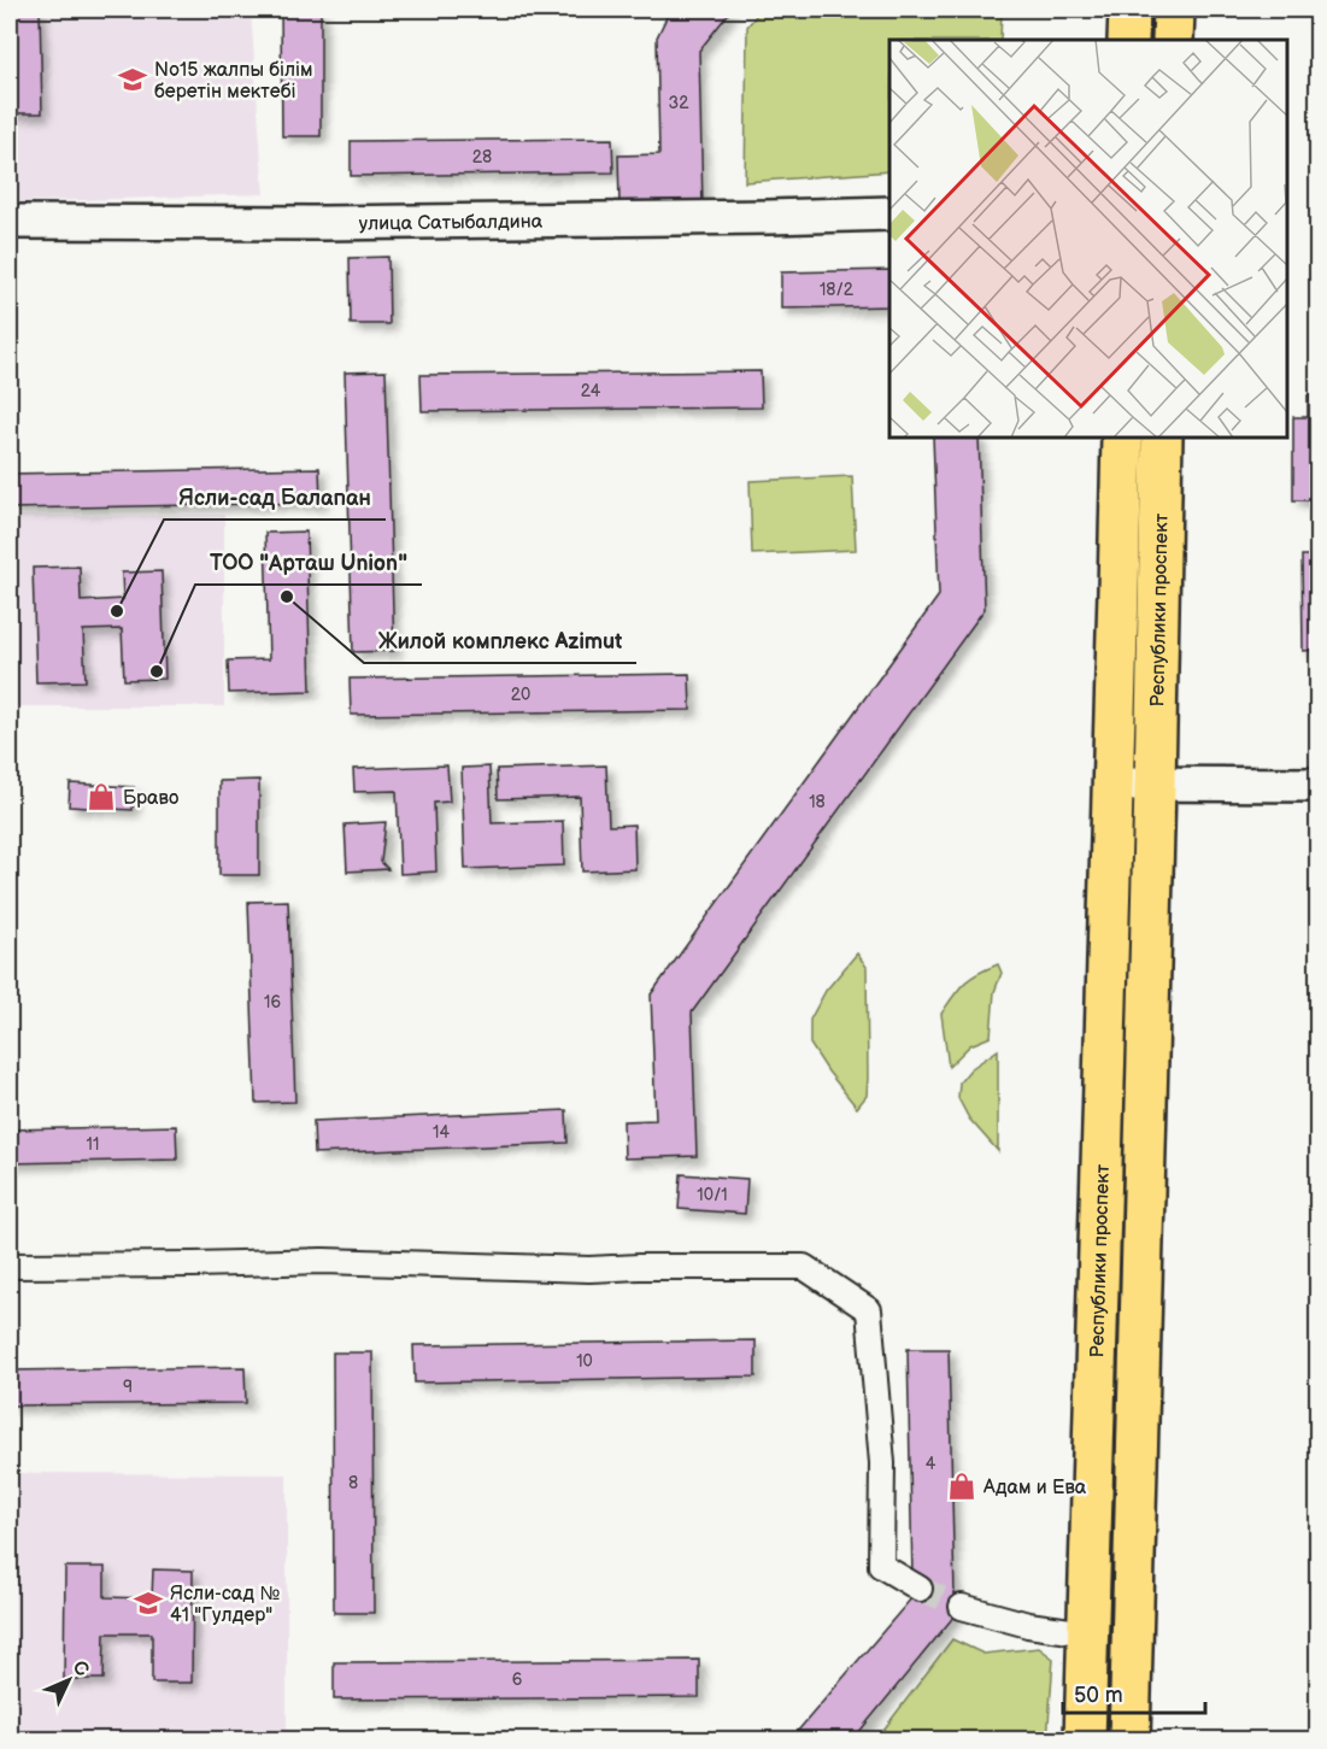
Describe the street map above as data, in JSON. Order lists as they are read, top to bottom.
{
  "streets": {
    "highway": ["Республики проспект"],
    "street": ["улица Сатыбалдина"]
  },
  "places": {
    "school or university": ["No15 жалпы білім беретін мектебі", "Ясли-сад № 41 \"Гулдер\""],
    "other": ["Жилой комплекс Azimut", "Ясли-сад Балапан", "ТОО \"Арташ Union\""],
    "shop": ["Браво", "Адам и Ева"]
  },
  "house_numbers": [
    "32",
    "28",
    "18/2",
    "24",
    "20",
    "18",
    "16",
    "14",
    "11",
    "10/1",
    "10",
    "9",
    "4",
    "8",
    "6"
  ],
  "scale_bar": "50 m",
  "north": "top right"
}
